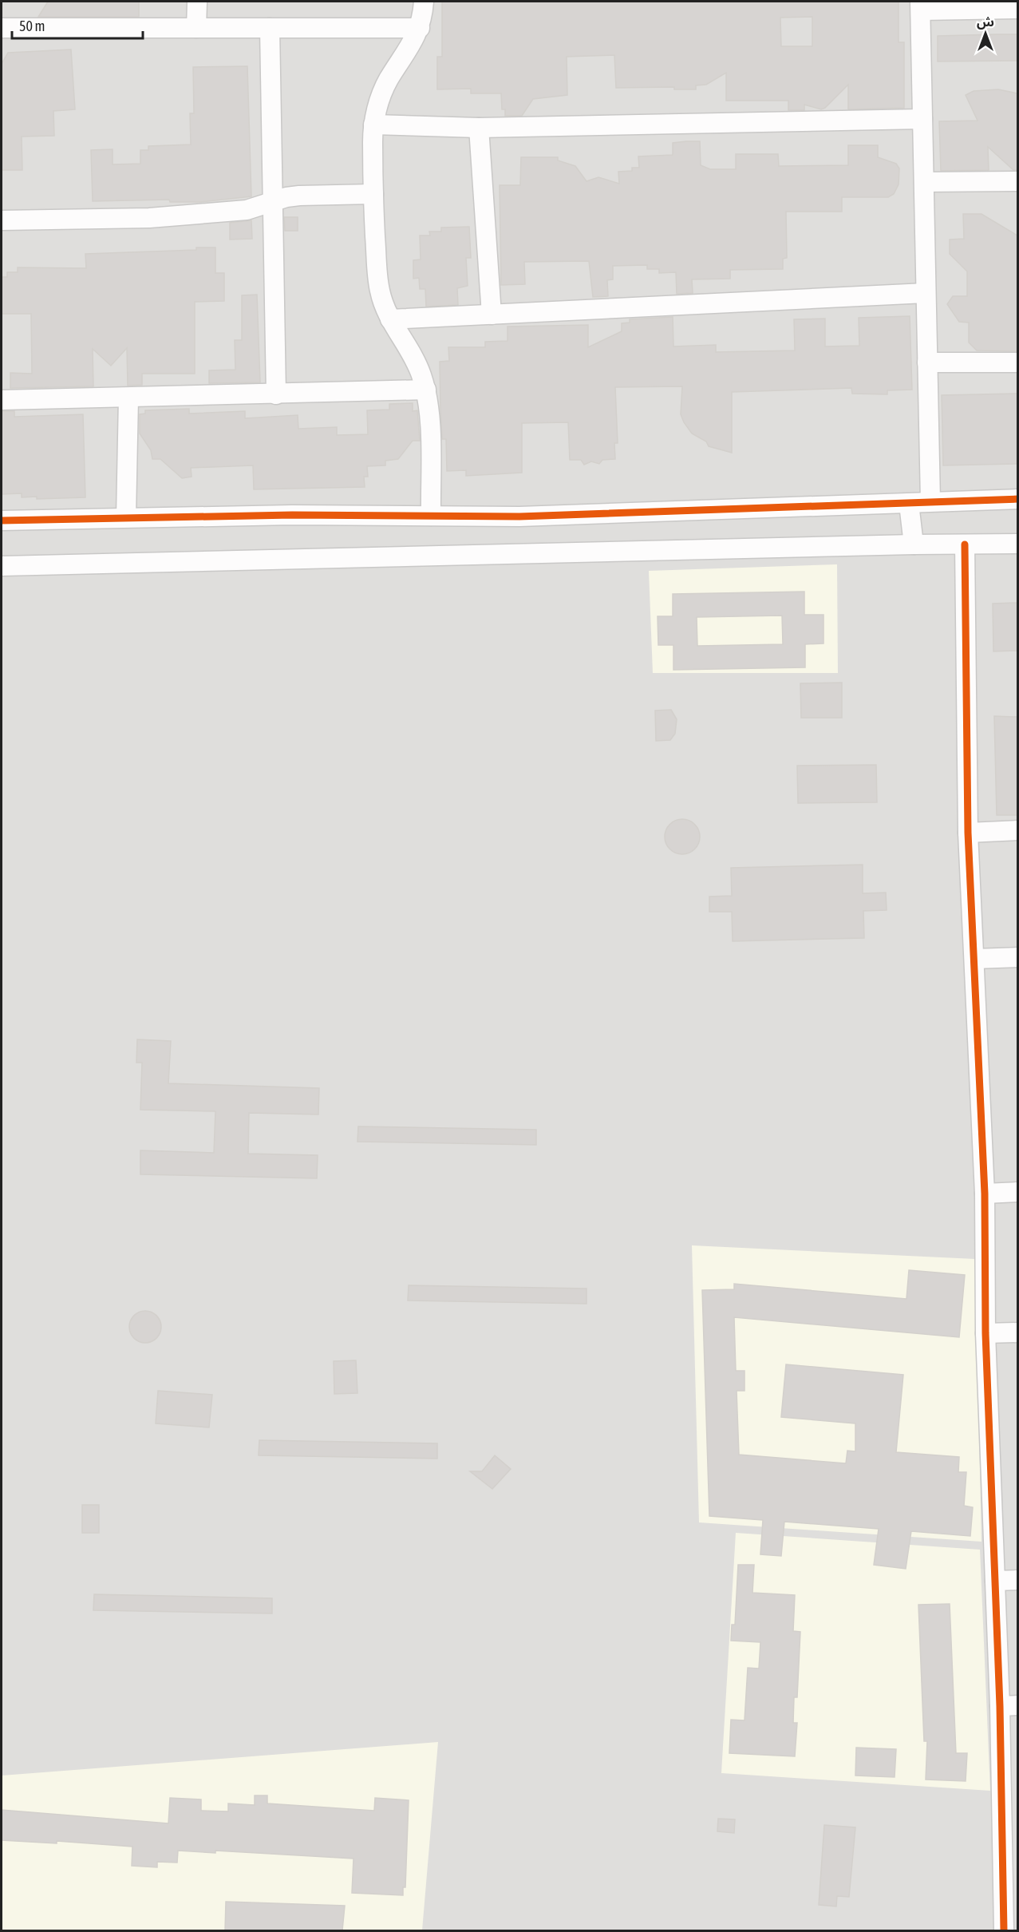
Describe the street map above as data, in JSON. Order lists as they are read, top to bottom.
{
  "scale_bar": "50 m",
  "north": "top"
}
